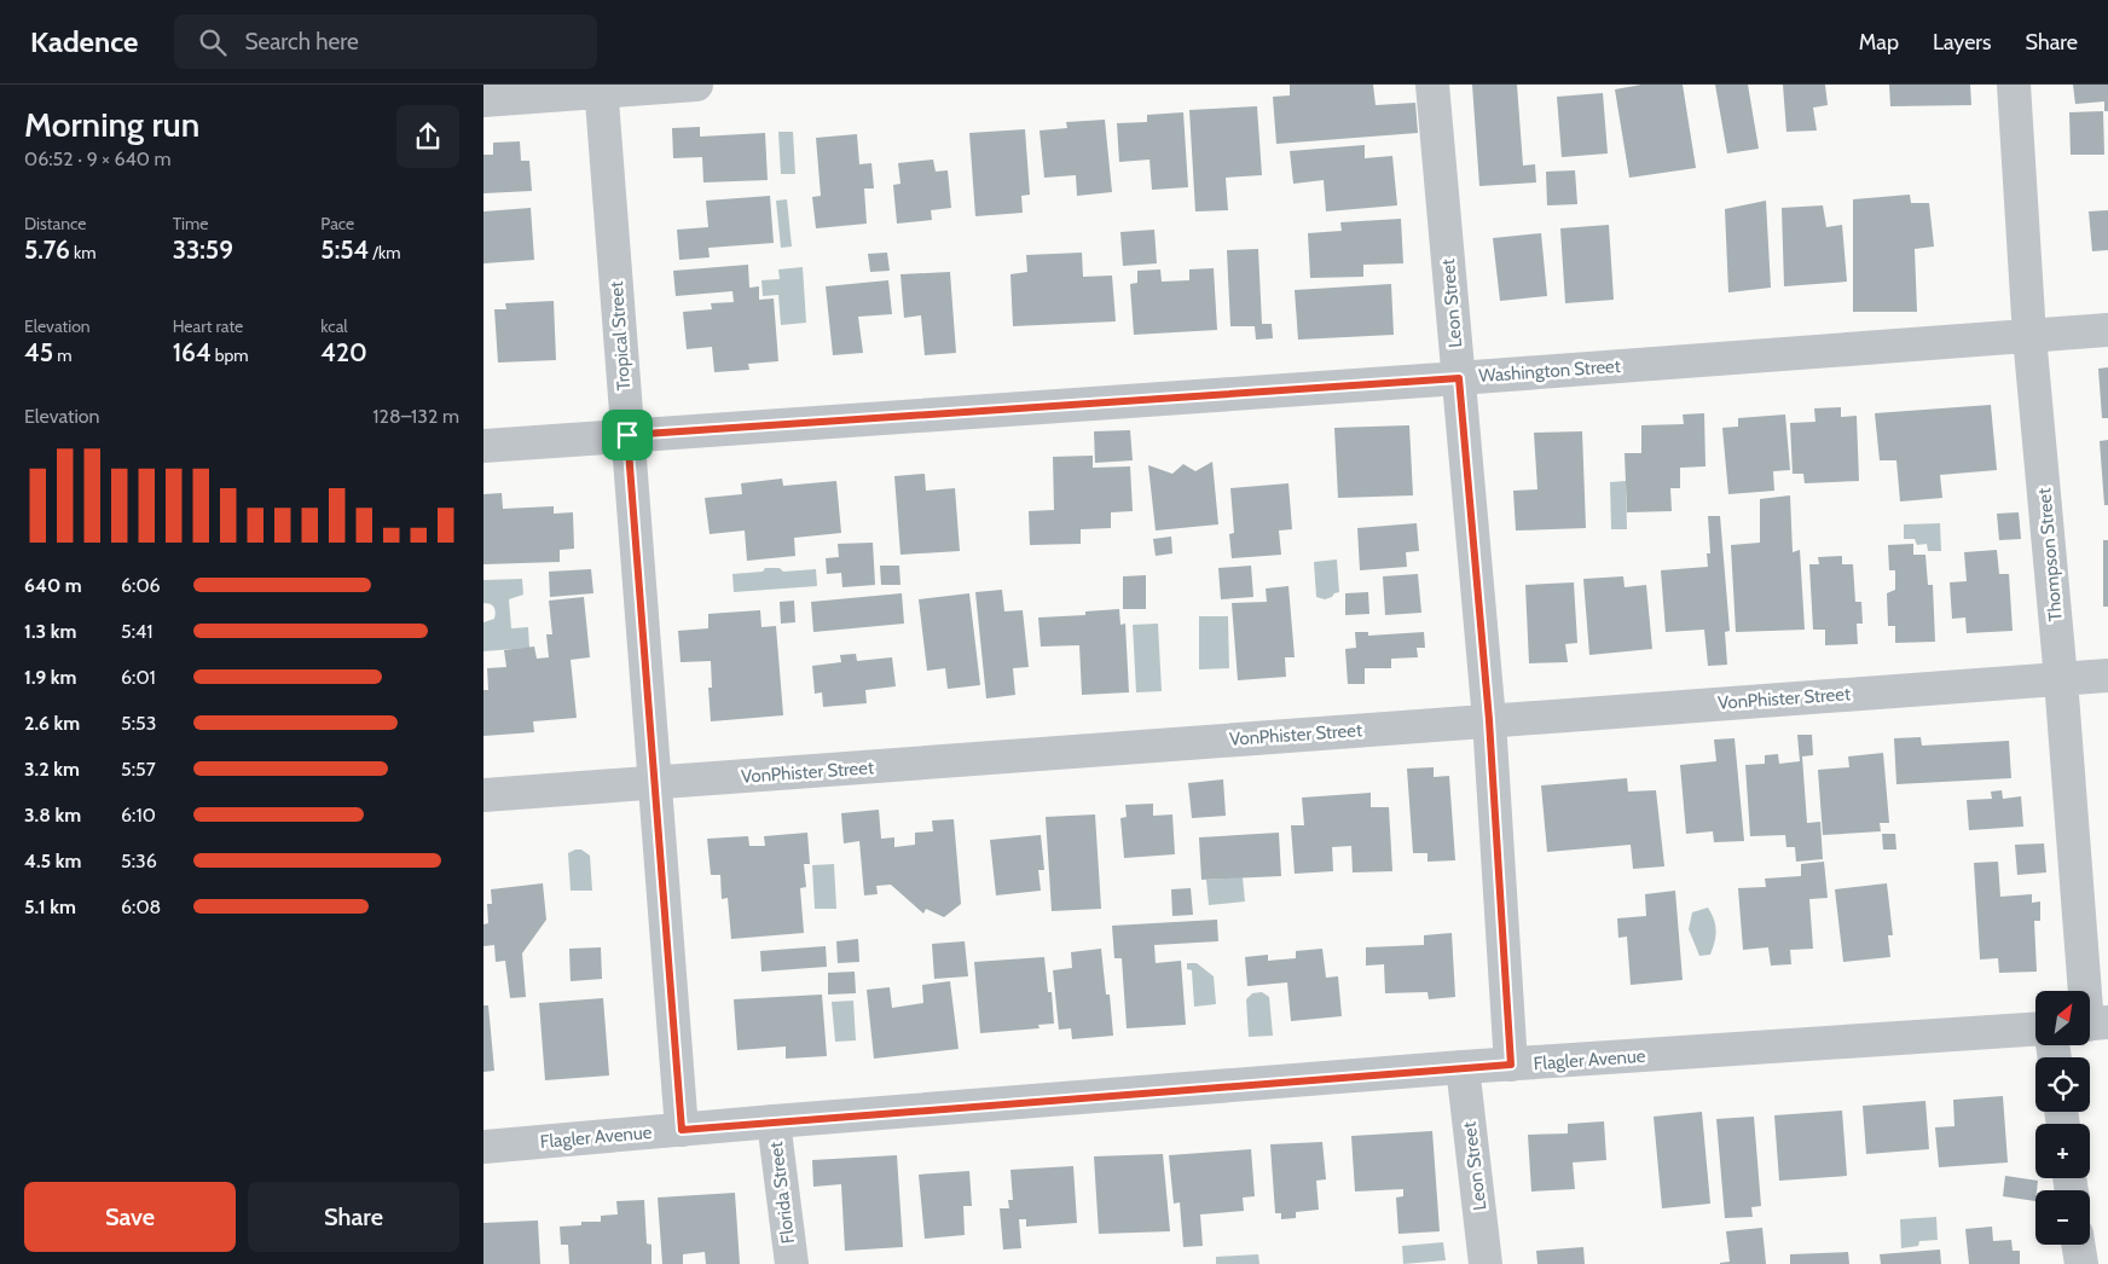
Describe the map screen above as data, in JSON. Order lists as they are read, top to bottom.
{
  "streets": {
    "street": [
      "Leon Street",
      "Tropical Street",
      "Washington Street",
      "Thompson Street",
      "VonPhister Street",
      "Flagler Avenue",
      "Florida Street"
    ]
  },
  "crossings": [
    ["Leon Street", "Washington Street"],
    ["Leon Street", "VonPhister Street"],
    ["Leon Street", "Flagler Avenue"],
    ["Tropical Street", "Washington Street"],
    ["Tropical Street", "VonPhister Street"],
    ["Tropical Street", "Flagler Avenue"],
    ["Washington Street", "Thompson Street"],
    ["Thompson Street", "VonPhister Street"],
    ["Flagler Avenue", "Florida Street"]
  ],
  "north": "top right",
  "page": {
    "header": "Kadence",
    "search": "Search here",
    "nav": ["Map", "Layers", "Share"],
    "heading": ["Morning run", "06:52 · 9 × 640 m"],
    "stats": [
      ["Distance", "5.76 km"],
      ["Time", "33:59"],
      ["Pace", "5:54 /km"],
      ["Elevation", "45 m"],
      ["Heart rate", "164 bpm"],
      ["kcal", "420"]
    ],
    "chart": ["Elevation", "128–132 m"],
    "list": [
      {
        "name": "640 m",
        "note": "6:06"
      },
      {
        "name": "1.3 km",
        "note": "5:41"
      },
      {
        "name": "1.9 km",
        "note": "6:01"
      },
      {
        "name": "2.6 km",
        "note": "5:53"
      },
      {
        "name": "3.2 km",
        "note": "5:57"
      },
      {
        "name": "3.8 km",
        "note": "6:10"
      },
      {
        "name": "4.5 km",
        "note": "5:36"
      },
      {
        "name": "5.1 km",
        "note": "6:08"
      }
    ],
    "map_buttons": ["+", "−"],
    "buttons": ["Save", "Share"]
  }
}
